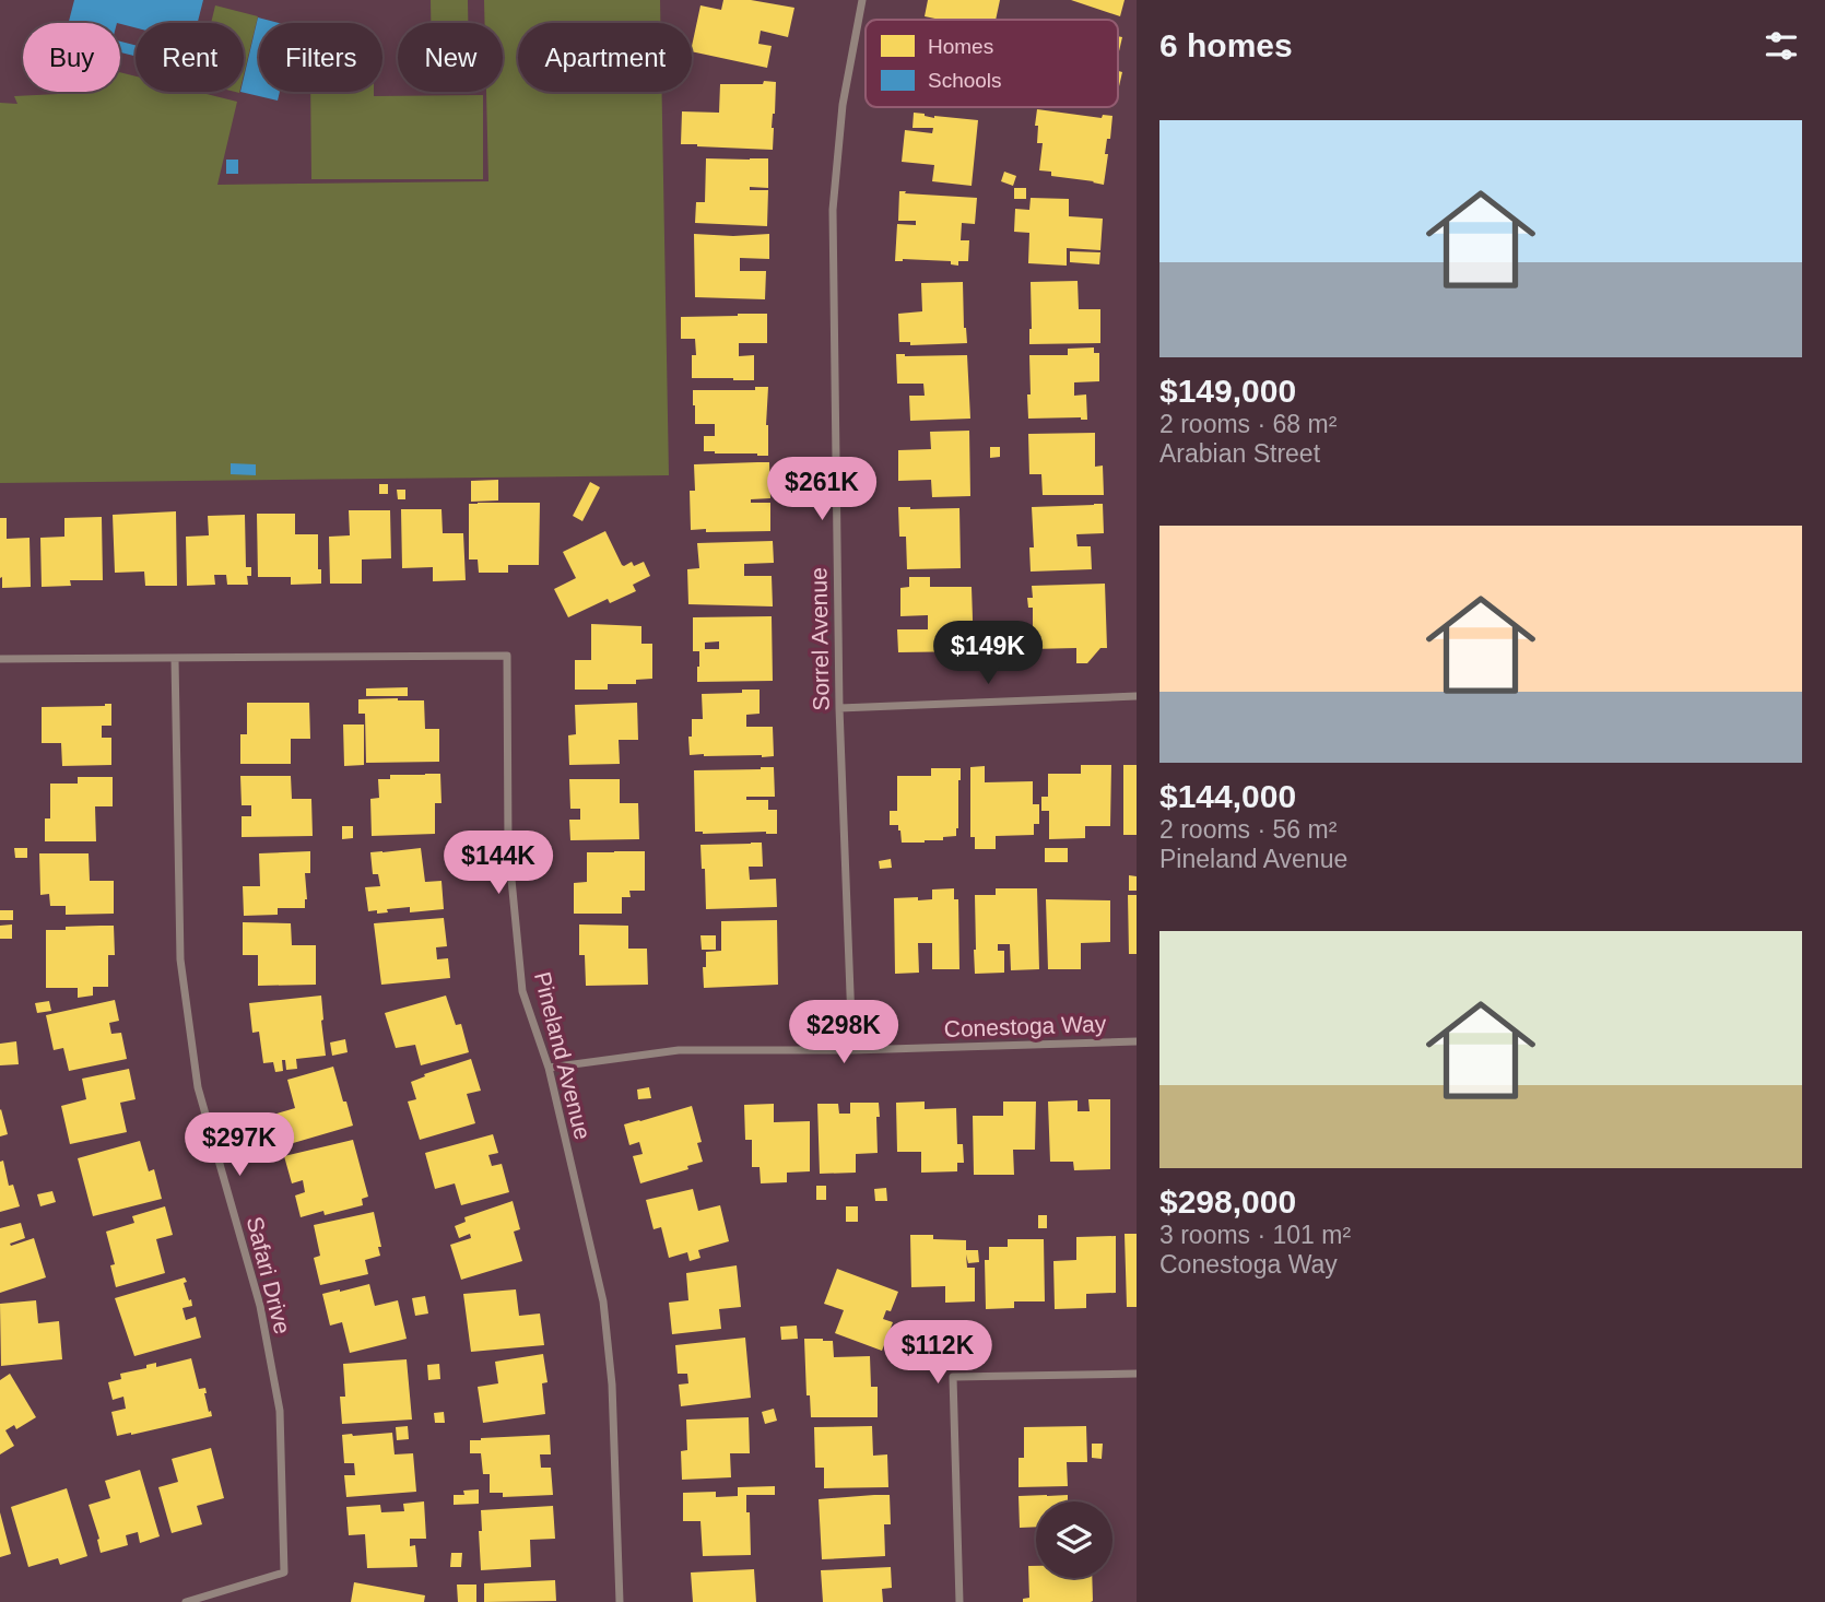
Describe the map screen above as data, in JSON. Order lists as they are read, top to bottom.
{
  "streets": {
    "street": [
      "Sorrel Avenue",
      "Conestoga Way",
      "Pineland Avenue",
      "Safari Drive"
    ]
  },
  "crossings": [
    ["Sorrel Avenue", "Conestoga Way"],
    ["Conestoga Way", "Pineland Avenue"],
    ["Pineland Avenue", "Safari Drive"]
  ],
  "legend": ["Homes", "Schools"],
  "page": {
    "heading": "6 homes",
    "chip": [
      "Buy",
      "Rent",
      "Filters",
      "New",
      "Apartment"
    ],
    "list": [
      {
        "name": "$149,000",
        "note": "2 rooms · 68 m² · Arabian Street"
      },
      {
        "name": "$144,000",
        "note": "2 rooms · 56 m² · Pineland Avenue"
      },
      {
        "name": "$298,000",
        "note": "3 rooms · 101 m² · Conestoga Way"
      }
    ],
    "price": [
      "$261K",
      "$149K",
      "$144K",
      "$298K",
      "$297K",
      "$112K"
    ]
  }
}
